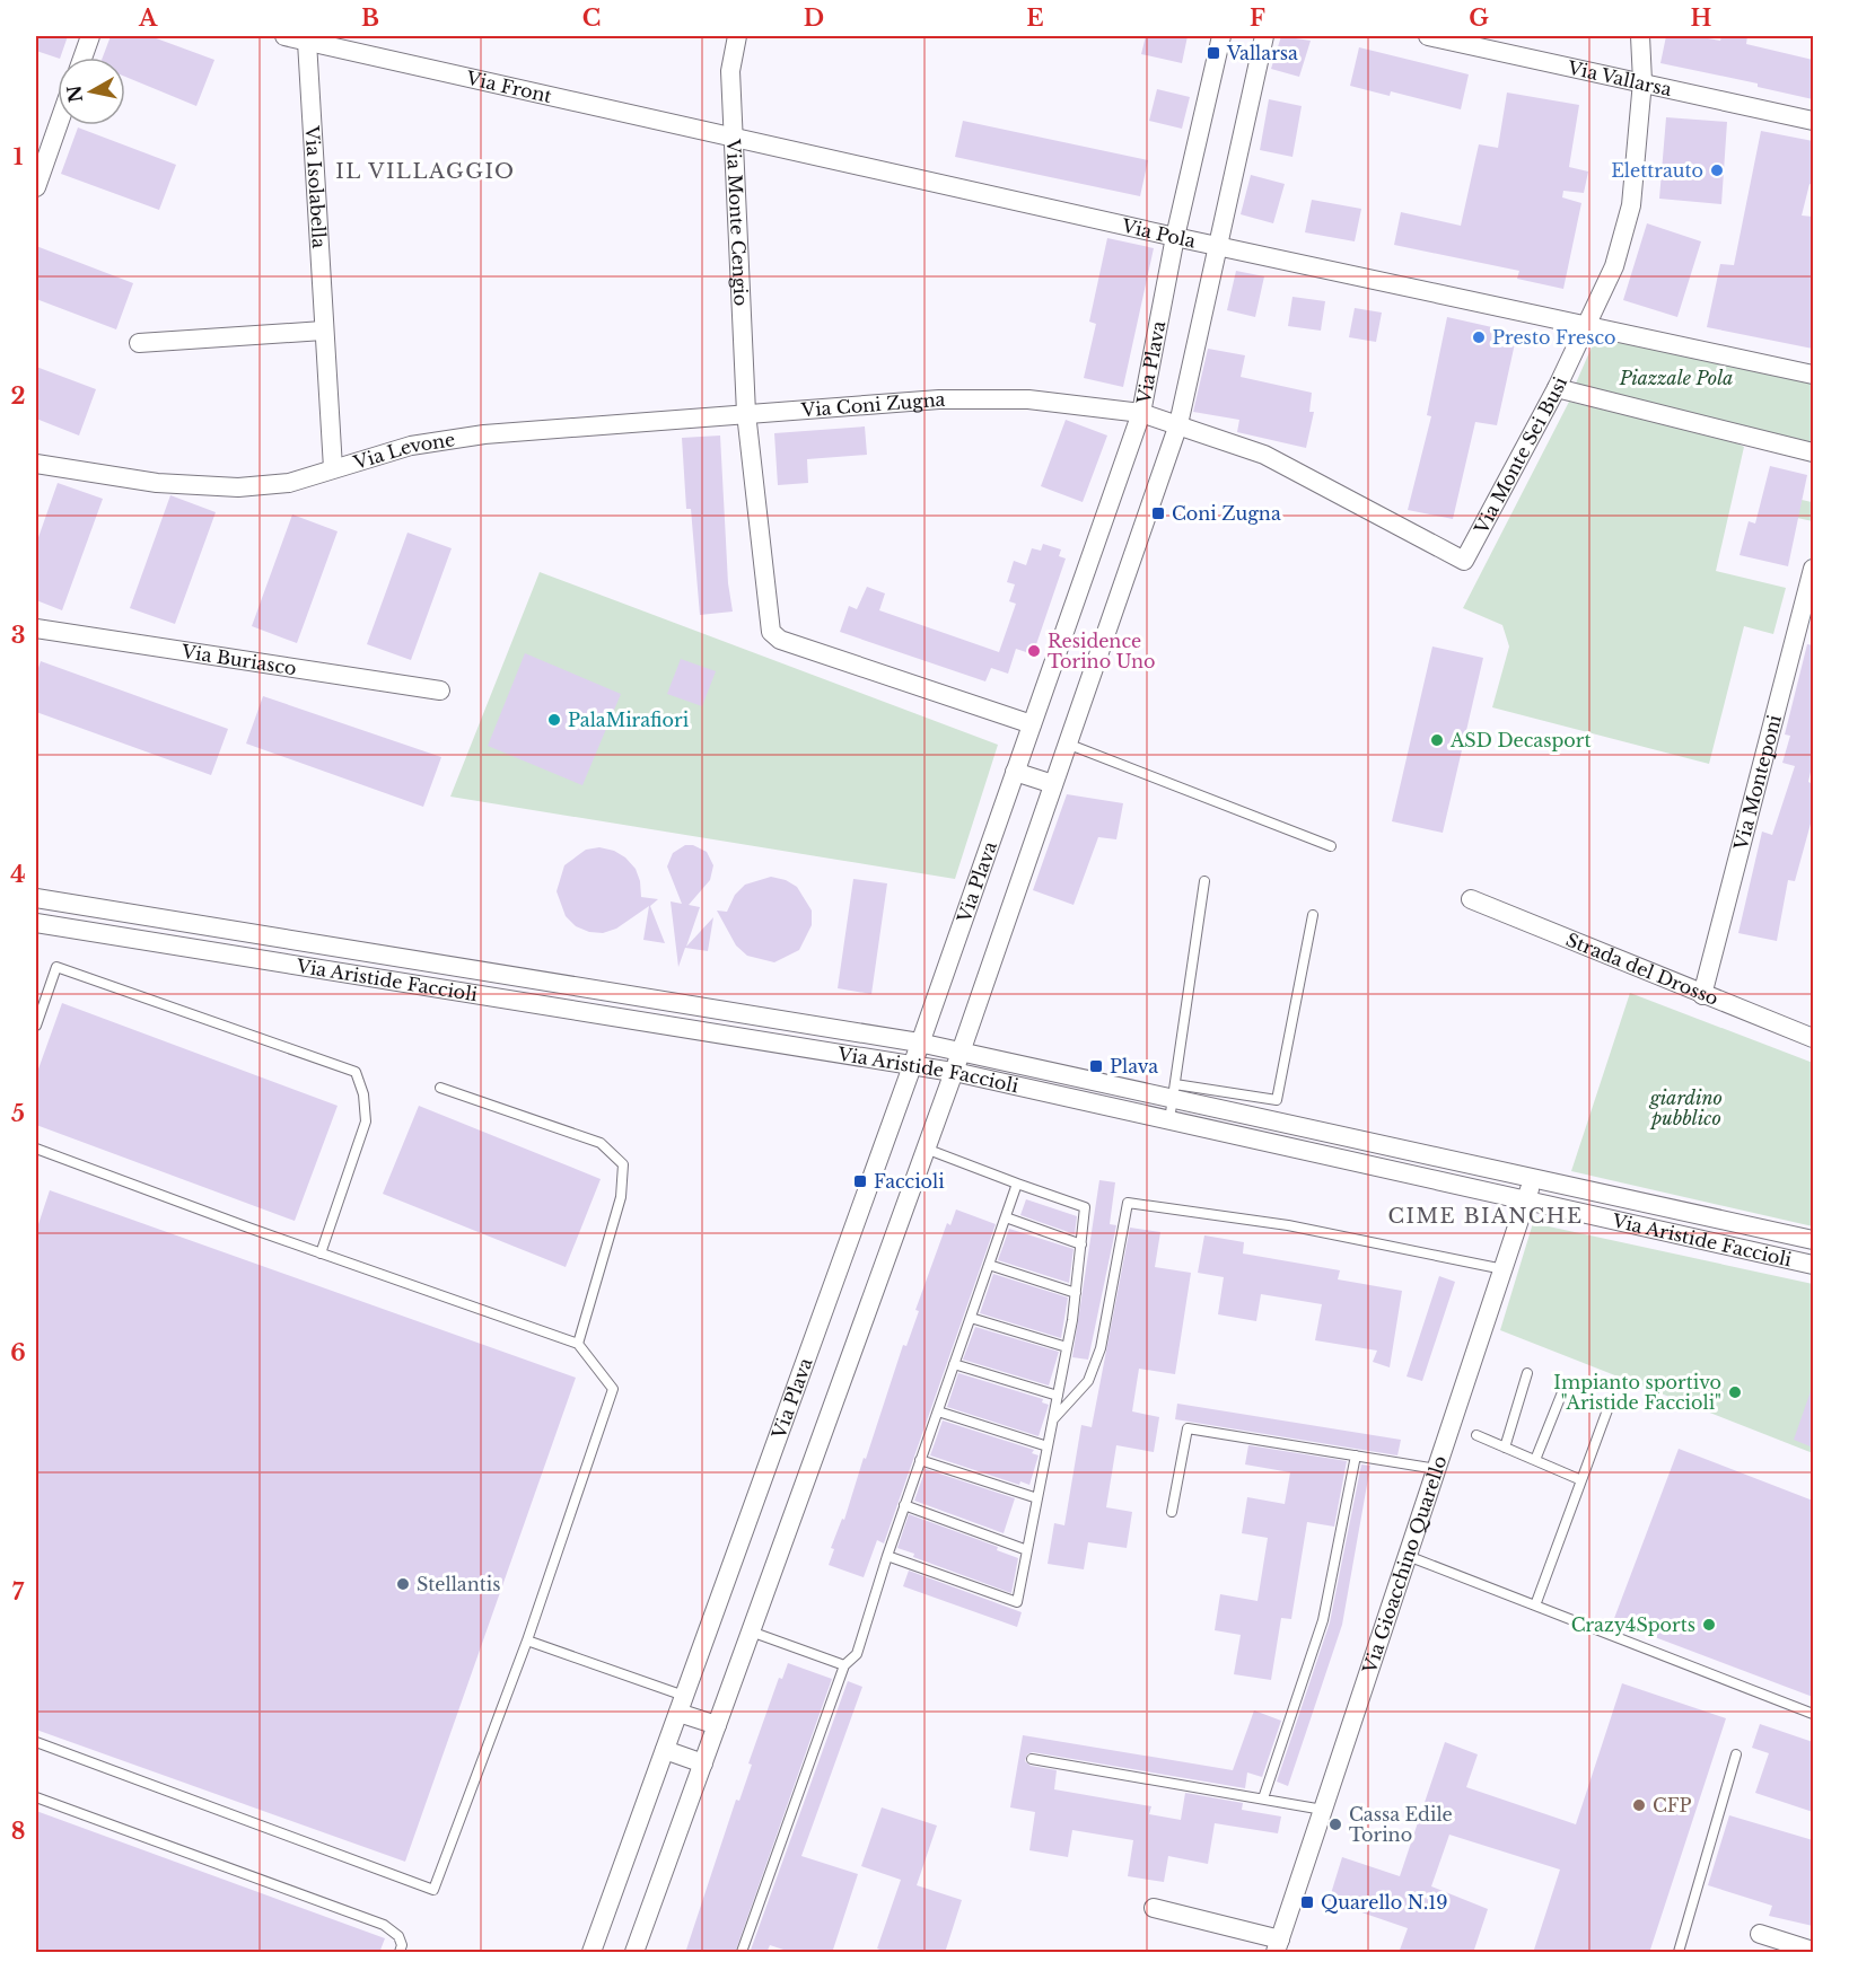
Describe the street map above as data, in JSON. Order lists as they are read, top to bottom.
{
  "streets": {
    "street": [
      "Via Vallarsa",
      "Via Front",
      "Via Isolabella",
      "Via Monte Cengio",
      "Via Pola",
      "Via Plava",
      "Via Coni Zugna",
      "Via Levone",
      "Via Monte Sei Busi",
      "Via Buriasco",
      "Via Monteponi",
      "Strada del Drosso",
      "Via Aristide Faccioli",
      "Via Gioacchino Quarello"
    ]
  },
  "crossings": [
    ["Via Vallarsa", "Via Monte Sei Busi"],
    ["Via Front", "Via Isolabella"],
    ["Via Front", "Via Monte Cengio"],
    ["Via Front", "Via Pola"],
    ["Via Isolabella", "Via Levone"],
    ["Via Monte Cengio", "Via Pola"],
    ["Via Monte Cengio", "Via Coni Zugna"],
    ["Via Monte Cengio", "Via Levone"],
    ["Via Pola", "Via Plava"],
    ["Via Pola", "Via Monte Sei Busi"],
    ["Via Plava", "Via Coni Zugna"],
    ["Via Plava", "Via Aristide Faccioli"],
    ["Via Coni Zugna", "Via Levone"],
    ["Via Coni Zugna", "Via Monte Sei Busi"],
    ["Via Monteponi", "Strada del Drosso"],
    ["Via Aristide Faccioli", "Via Gioacchino Quarello"]
  ],
  "districts": ["IL VILLAGGIO", "CIME BIANCHE"],
  "parks": ["Piazzale Pola", "giardino pubblico"],
  "places": {
    "transit": [
      "Vallarsa",
      "Coni Zugna",
      "Plava",
      "Faccioli",
      "Quarello N.19"
    ],
    "other": [
      "Elettrauto",
      "Presto Fresco",
      "Residence Torino Uno",
      "PalaMirafiori",
      "ASD Decasport",
      "Impianto sportivo \"Aristide Faccioli\"",
      "Stellantis",
      "Crazy4Sports",
      "CFP",
      "Cassa Edile Torino"
    ]
  },
  "north": "left",
  "grid": {
    "columns": [
      "A",
      "B",
      "C",
      "D",
      "E",
      "F",
      "G",
      "H"
    ],
    "rows": [
      "1",
      "2",
      "3",
      "4",
      "5",
      "6",
      "7",
      "8"
    ]
  }
}
